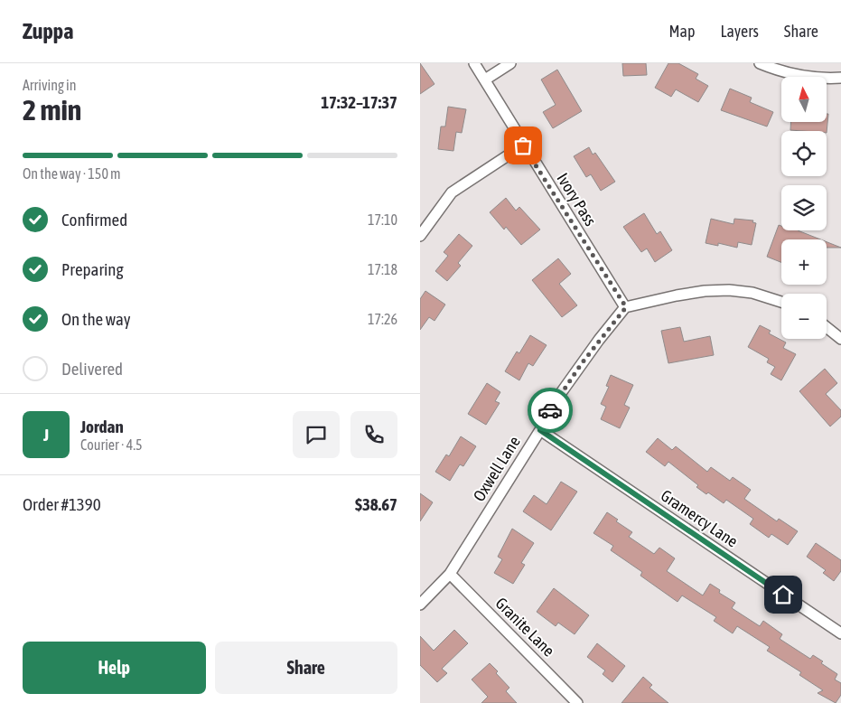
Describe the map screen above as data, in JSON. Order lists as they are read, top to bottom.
{
  "streets": {
    "street": [
      "Ivory Pass",
      "Oxwell Lane",
      "Gramercy Lane",
      "Granite Lane"
    ]
  },
  "crossings": [
    ["Ivory Pass", "Oxwell Lane"],
    ["Oxwell Lane", "Gramercy Lane"],
    ["Oxwell Lane", "Granite Lane"]
  ],
  "north": "top",
  "page": {
    "header": "Zuppa",
    "nav": ["Map", "Layers", "Share"],
    "heading": ["2 min", "Arriving in", "17:32–17:37"],
    "panel": [
      "Jordan",
      "Courier · 4.5",
      "Order #1390",
      "$38.67"
    ],
    "map_buttons": ["+", "−"],
    "bar": "On the way · 150 m",
    "list": [
      ["Confirmed", "17:10"],
      ["Preparing", "17:18"],
      ["On the way", "17:26"],
      "Delivered"
    ],
    "round": "J",
    "buttons": ["Help", "Share"]
  }
}
